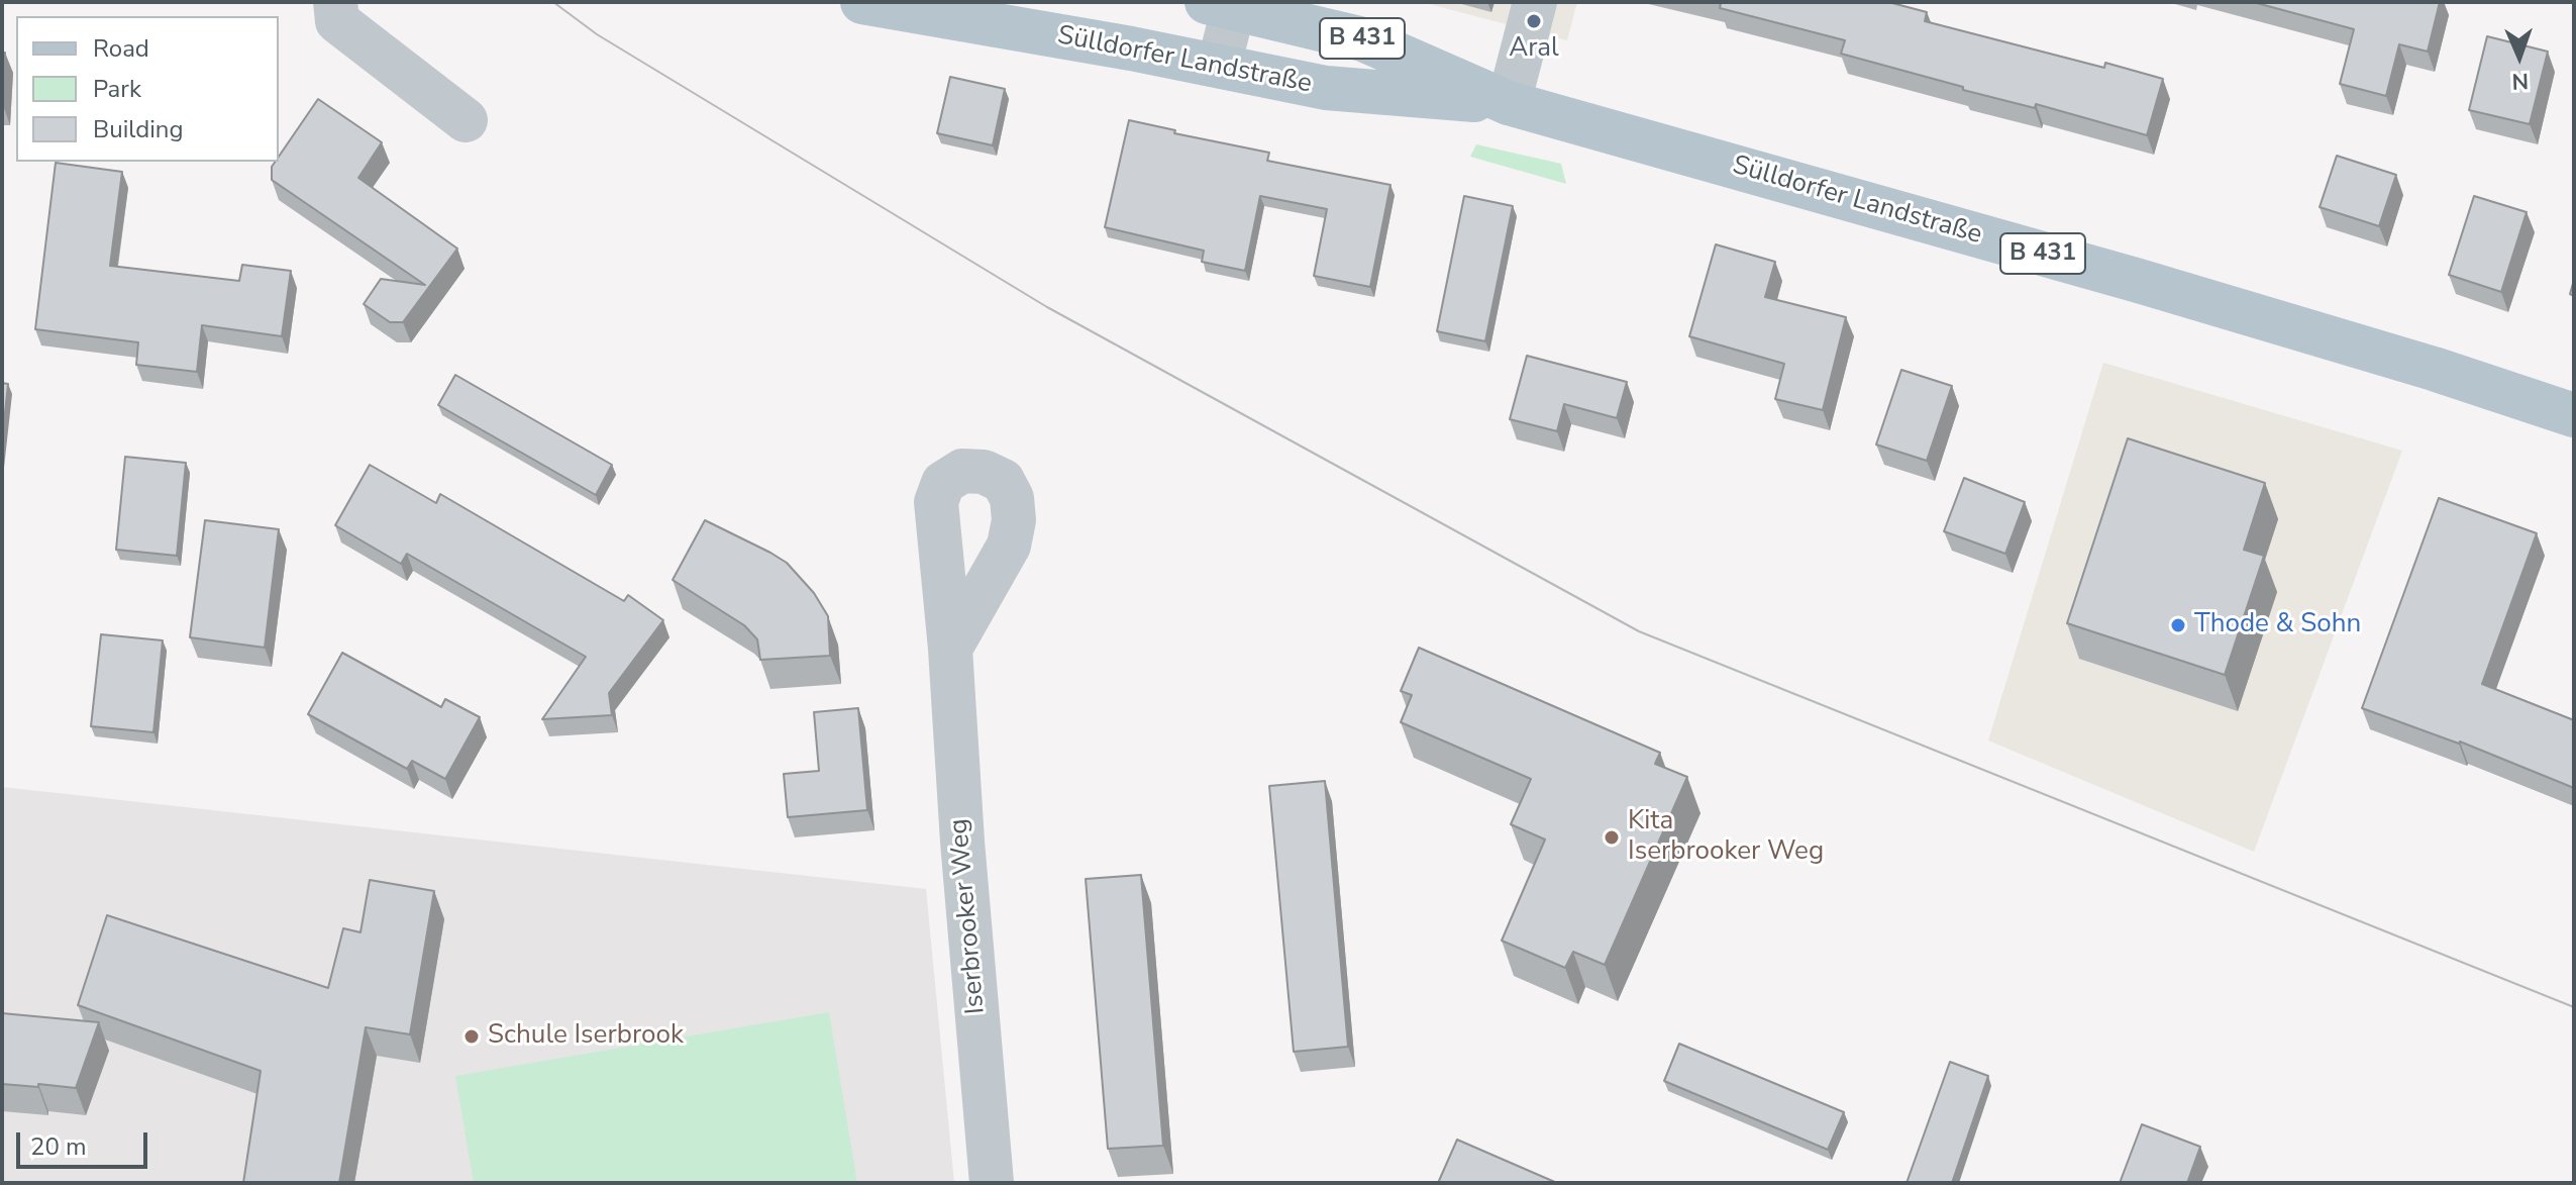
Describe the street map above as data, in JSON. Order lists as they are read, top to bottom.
{
  "streets": {
    "main road": ["B 431", "Sülldorfer Landstraße"],
    "street": ["Iserbrooker Weg"]
  },
  "places": [
    "Aral",
    "Thode & Sohn",
    "Kita Iserbrooker Weg",
    "Schule Iserbrook"
  ],
  "legend": ["Road", "Park", "Building"],
  "scale_bar": "20 m",
  "north": "bottom"
}
